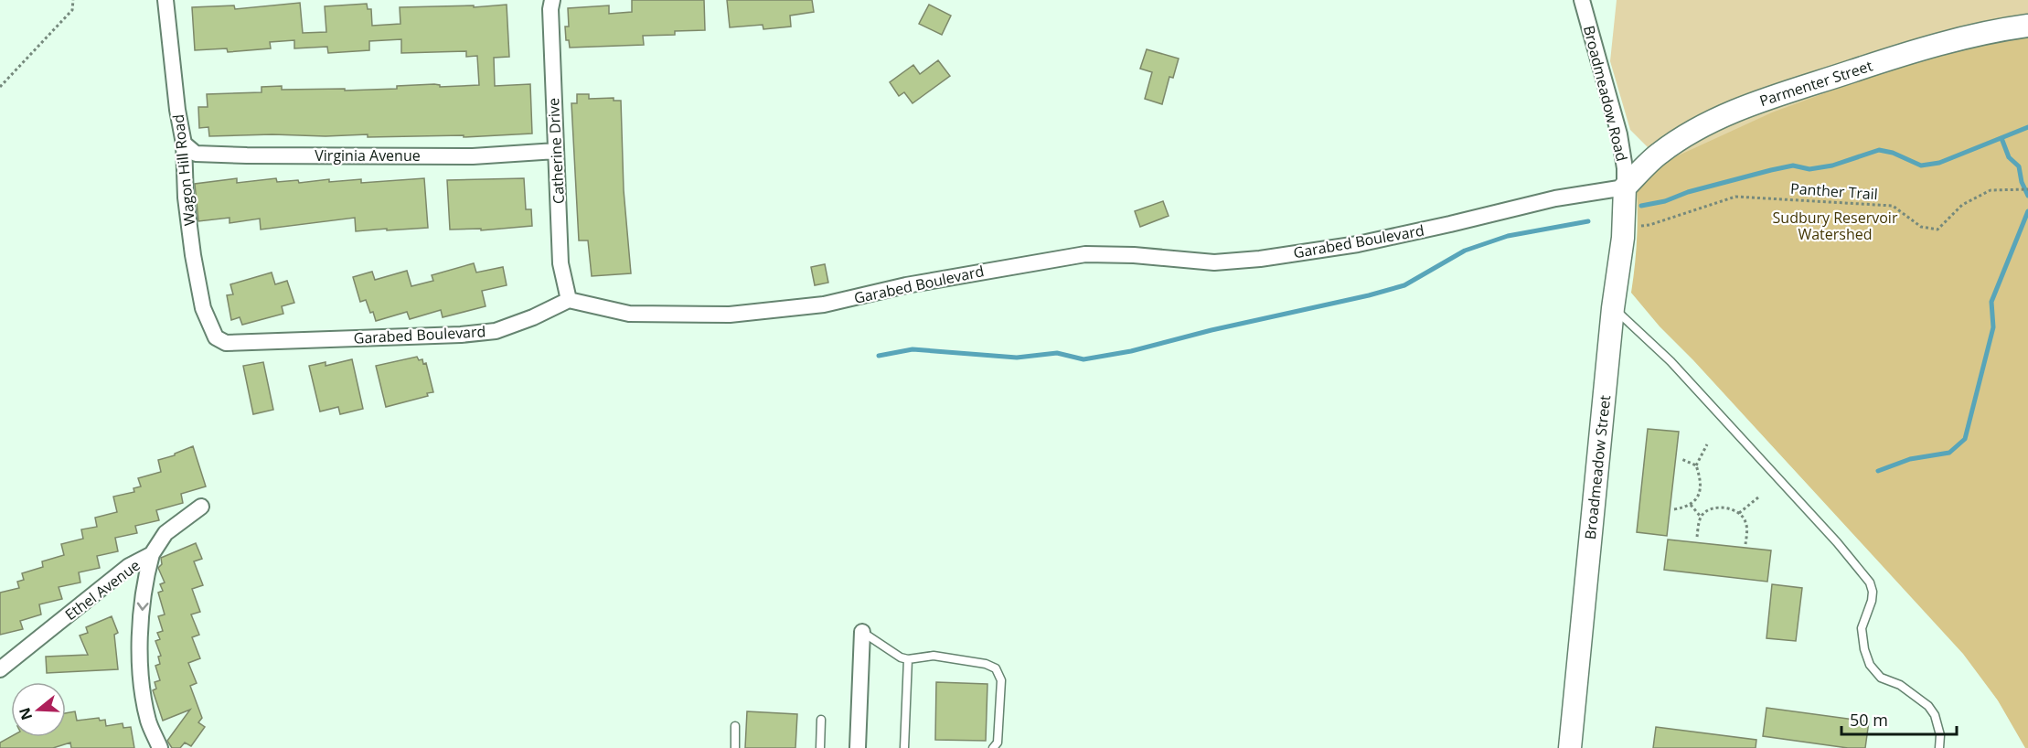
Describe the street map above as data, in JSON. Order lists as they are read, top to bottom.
{
  "streets": {
    "street": [
      "Parmenter Street",
      "Broadmeadow Road",
      "Catherine Drive",
      "Virginia Avenue",
      "Wagon Hill Road",
      "Garabed Boulevard",
      "Broadmeadow Street",
      "Ethel Avenue"
    ],
    "path": ["Panther Trail"]
  },
  "crossings": [
    ["Parmenter Street", "Broadmeadow Road"],
    ["Parmenter Street", "Garabed Boulevard"],
    ["Parmenter Street", "Broadmeadow Street"],
    ["Broadmeadow Road", "Garabed Boulevard"],
    ["Broadmeadow Road", "Broadmeadow Street"],
    ["Catherine Drive", "Virginia Avenue"],
    ["Catherine Drive", "Garabed Boulevard"],
    ["Virginia Avenue", "Wagon Hill Road"],
    ["Wagon Hill Road", "Garabed Boulevard"],
    ["Panther Trail", "Broadmeadow Street"],
    ["Garabed Boulevard", "Broadmeadow Street"]
  ],
  "parks": ["Sudbury Reservoir Watershed"],
  "scale_bar": "50 m",
  "north": "left"
}
